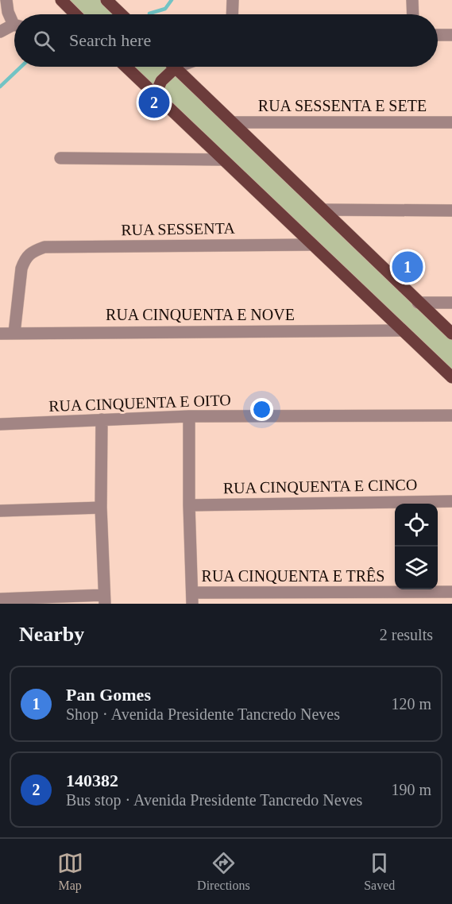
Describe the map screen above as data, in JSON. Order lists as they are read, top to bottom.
{
  "streets": {
    "street": [
      "RUA SESSENTA E SETE",
      "RUA SESSENTA",
      "RUA CINQUENTA E NOVE",
      "RUA CINQUENTA E OITO",
      "RUA CINQUENTA E CINCO",
      "RUA CINQUENTA E TRÊS"
    ]
  },
  "crossings": [
    ["RUA SESSENTA", "RUA CINQUENTA E NOVE"]
  ],
  "page": {
    "search": "Search here",
    "pins": ["2", "1"],
    "heading": ["Nearby", "2 results"],
    "list": [
      {
        "mark": "1",
        "name": "Pan Gomes",
        "note": "Shop · Avenida Presidente Tancredo Neves",
        "value": "120 m"
      },
      {
        "mark": "2",
        "name": "140382",
        "note": "Bus stop · Avenida Presidente Tancredo Neves",
        "value": "190 m"
      }
    ],
    "nav": ["Map", "Directions", "Saved"]
  }
}
